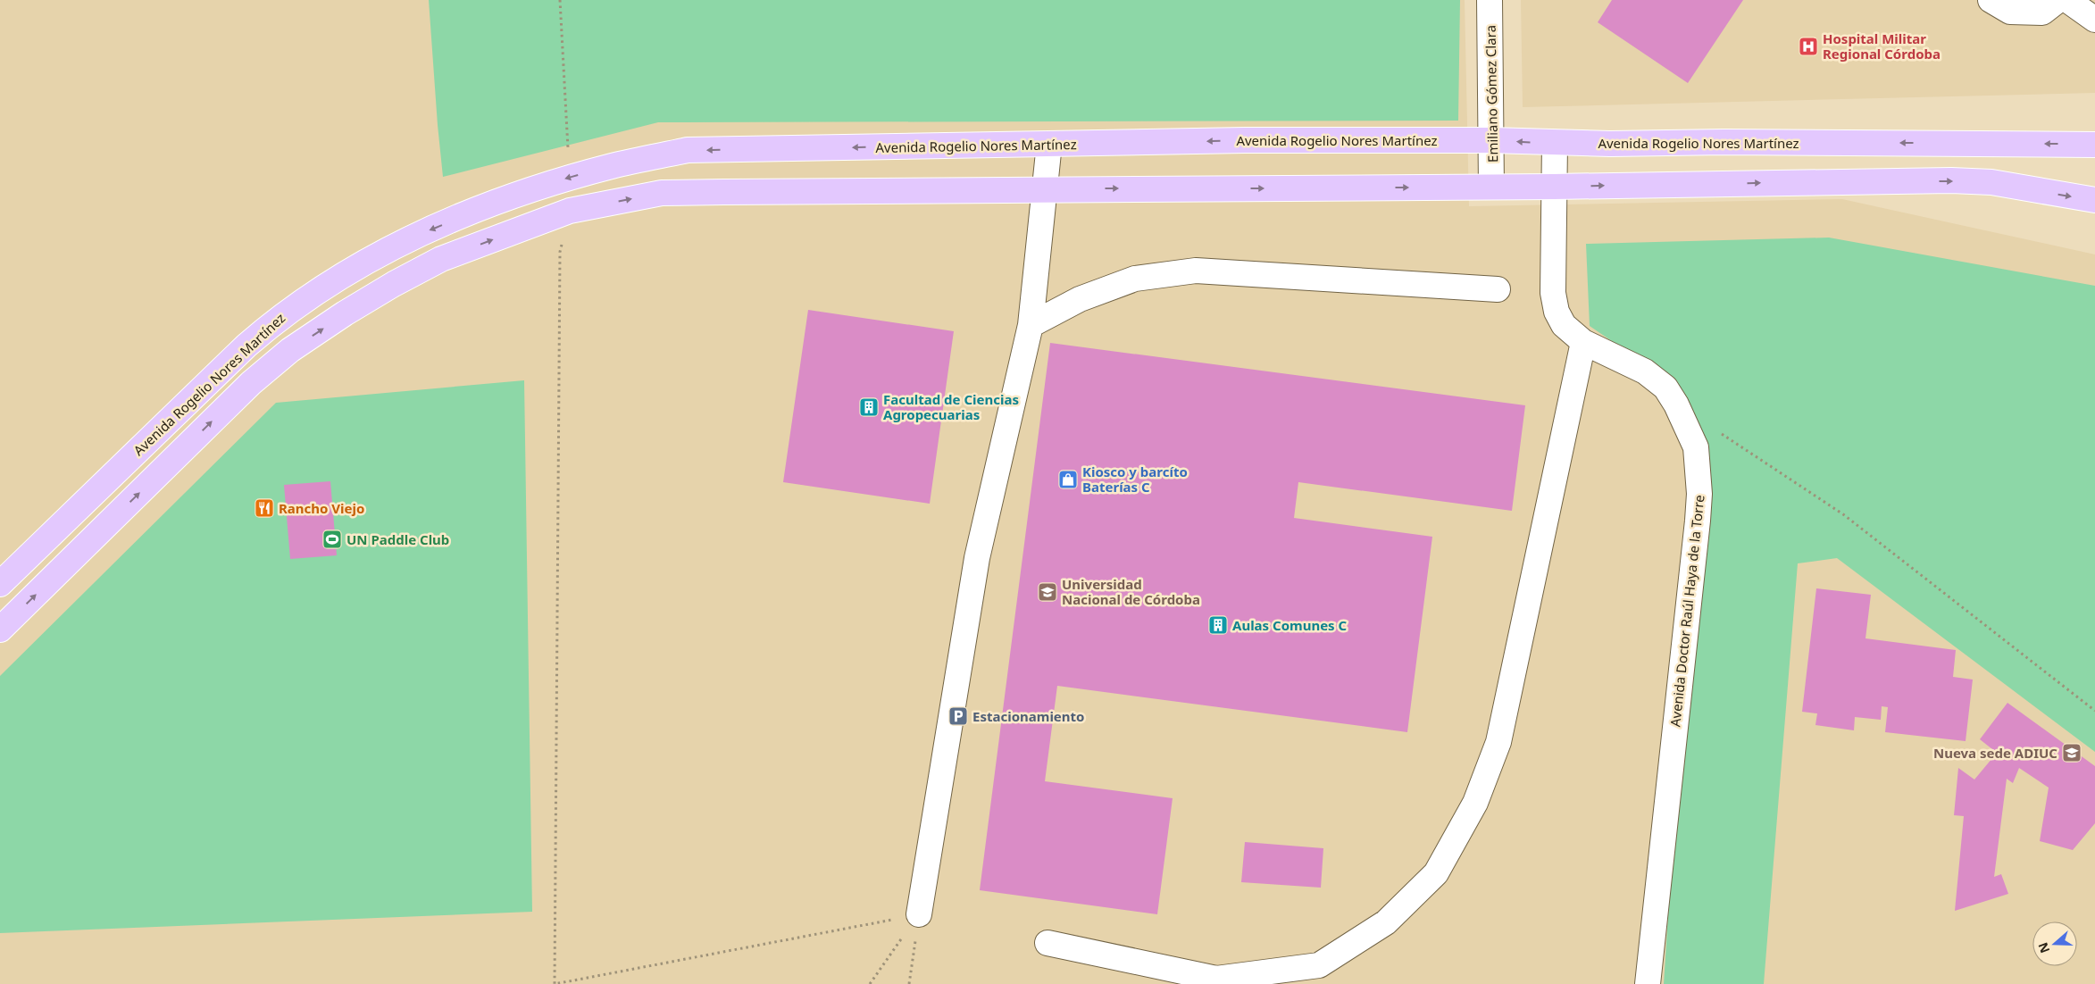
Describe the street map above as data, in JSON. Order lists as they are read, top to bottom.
{
  "streets": {
    "main road": ["Avenida Rogelio Nores Martínez"],
    "street": ["Emiliano Gómez Clara", "Avenida Doctor Raúl Haya de la Torre"]
  },
  "crossings": [
    ["Emiliano Gómez Clara", "Avenida Rogelio Nores Martínez"],
    ["Avenida Rogelio Nores Martínez", "Avenida Doctor Raúl Haya de la Torre"]
  ],
  "places": {
    "hospital": ["Hospital Militar Regional Córdoba"],
    "building": ["Facultad de Ciencias Agropecuarias", "Aulas Comunes C"],
    "shop": ["Kiosco y barcíto Baterías C"],
    "restaurant": ["Rancho Viejo"],
    "sports": ["UN Paddle Club"],
    "school or university": ["Universidad Nacional de Córdoba", "Nueva sede ADIUC"],
    "parking": ["Estacionamiento"]
  },
  "north": "left"
}
